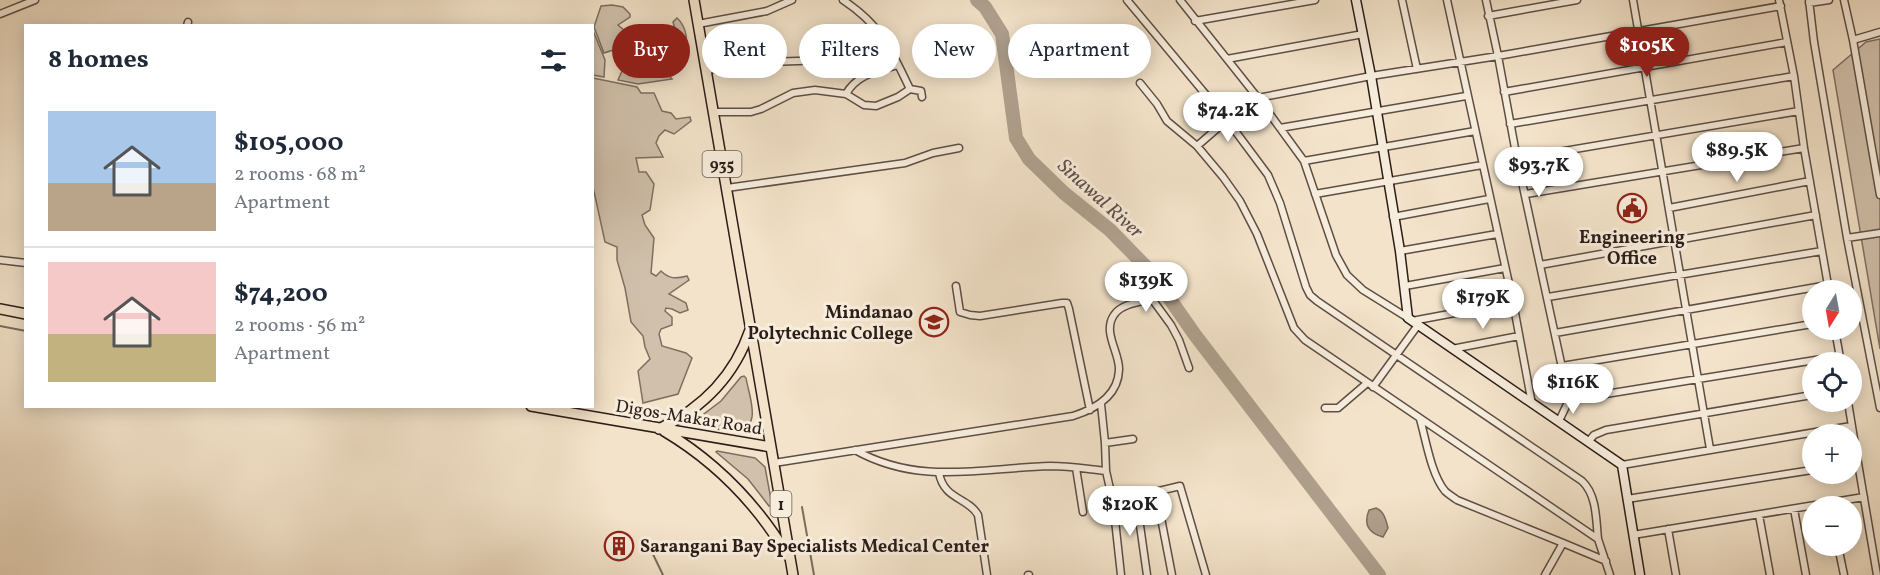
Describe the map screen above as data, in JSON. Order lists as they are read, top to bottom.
{
  "streets": {
    "main road": ["935", "Digos-Makar Road", "1"]
  },
  "crossings": [
    ["935", "Digos-Makar Road"],
    ["935", "1"],
    ["Digos-Makar Road", "1"]
  ],
  "water": ["Sinawal River"],
  "places": {
    "public building": ["Engineering Office"],
    "school or university": ["Mindanao Polytechnic College"],
    "building": ["Sarangani Bay Specialists Medical Center"]
  },
  "north": "bottom",
  "page": {
    "chip": [
      "Buy",
      "Rent",
      "Filters",
      "New",
      "Apartment"
    ],
    "heading": "8 homes",
    "price": [
      "$105K",
      "$74.2K",
      "$89.5K",
      "$93.7K",
      "$139K",
      "$179K",
      "$116K",
      "$120K"
    ],
    "list": [
      {
        "name": "$105,000",
        "note": "2 rooms · 68 m² · Apartment"
      },
      {
        "name": "$74,200",
        "note": "2 rooms · 56 m² · Apartment"
      }
    ],
    "map_buttons": ["+", "−"]
  }
}
